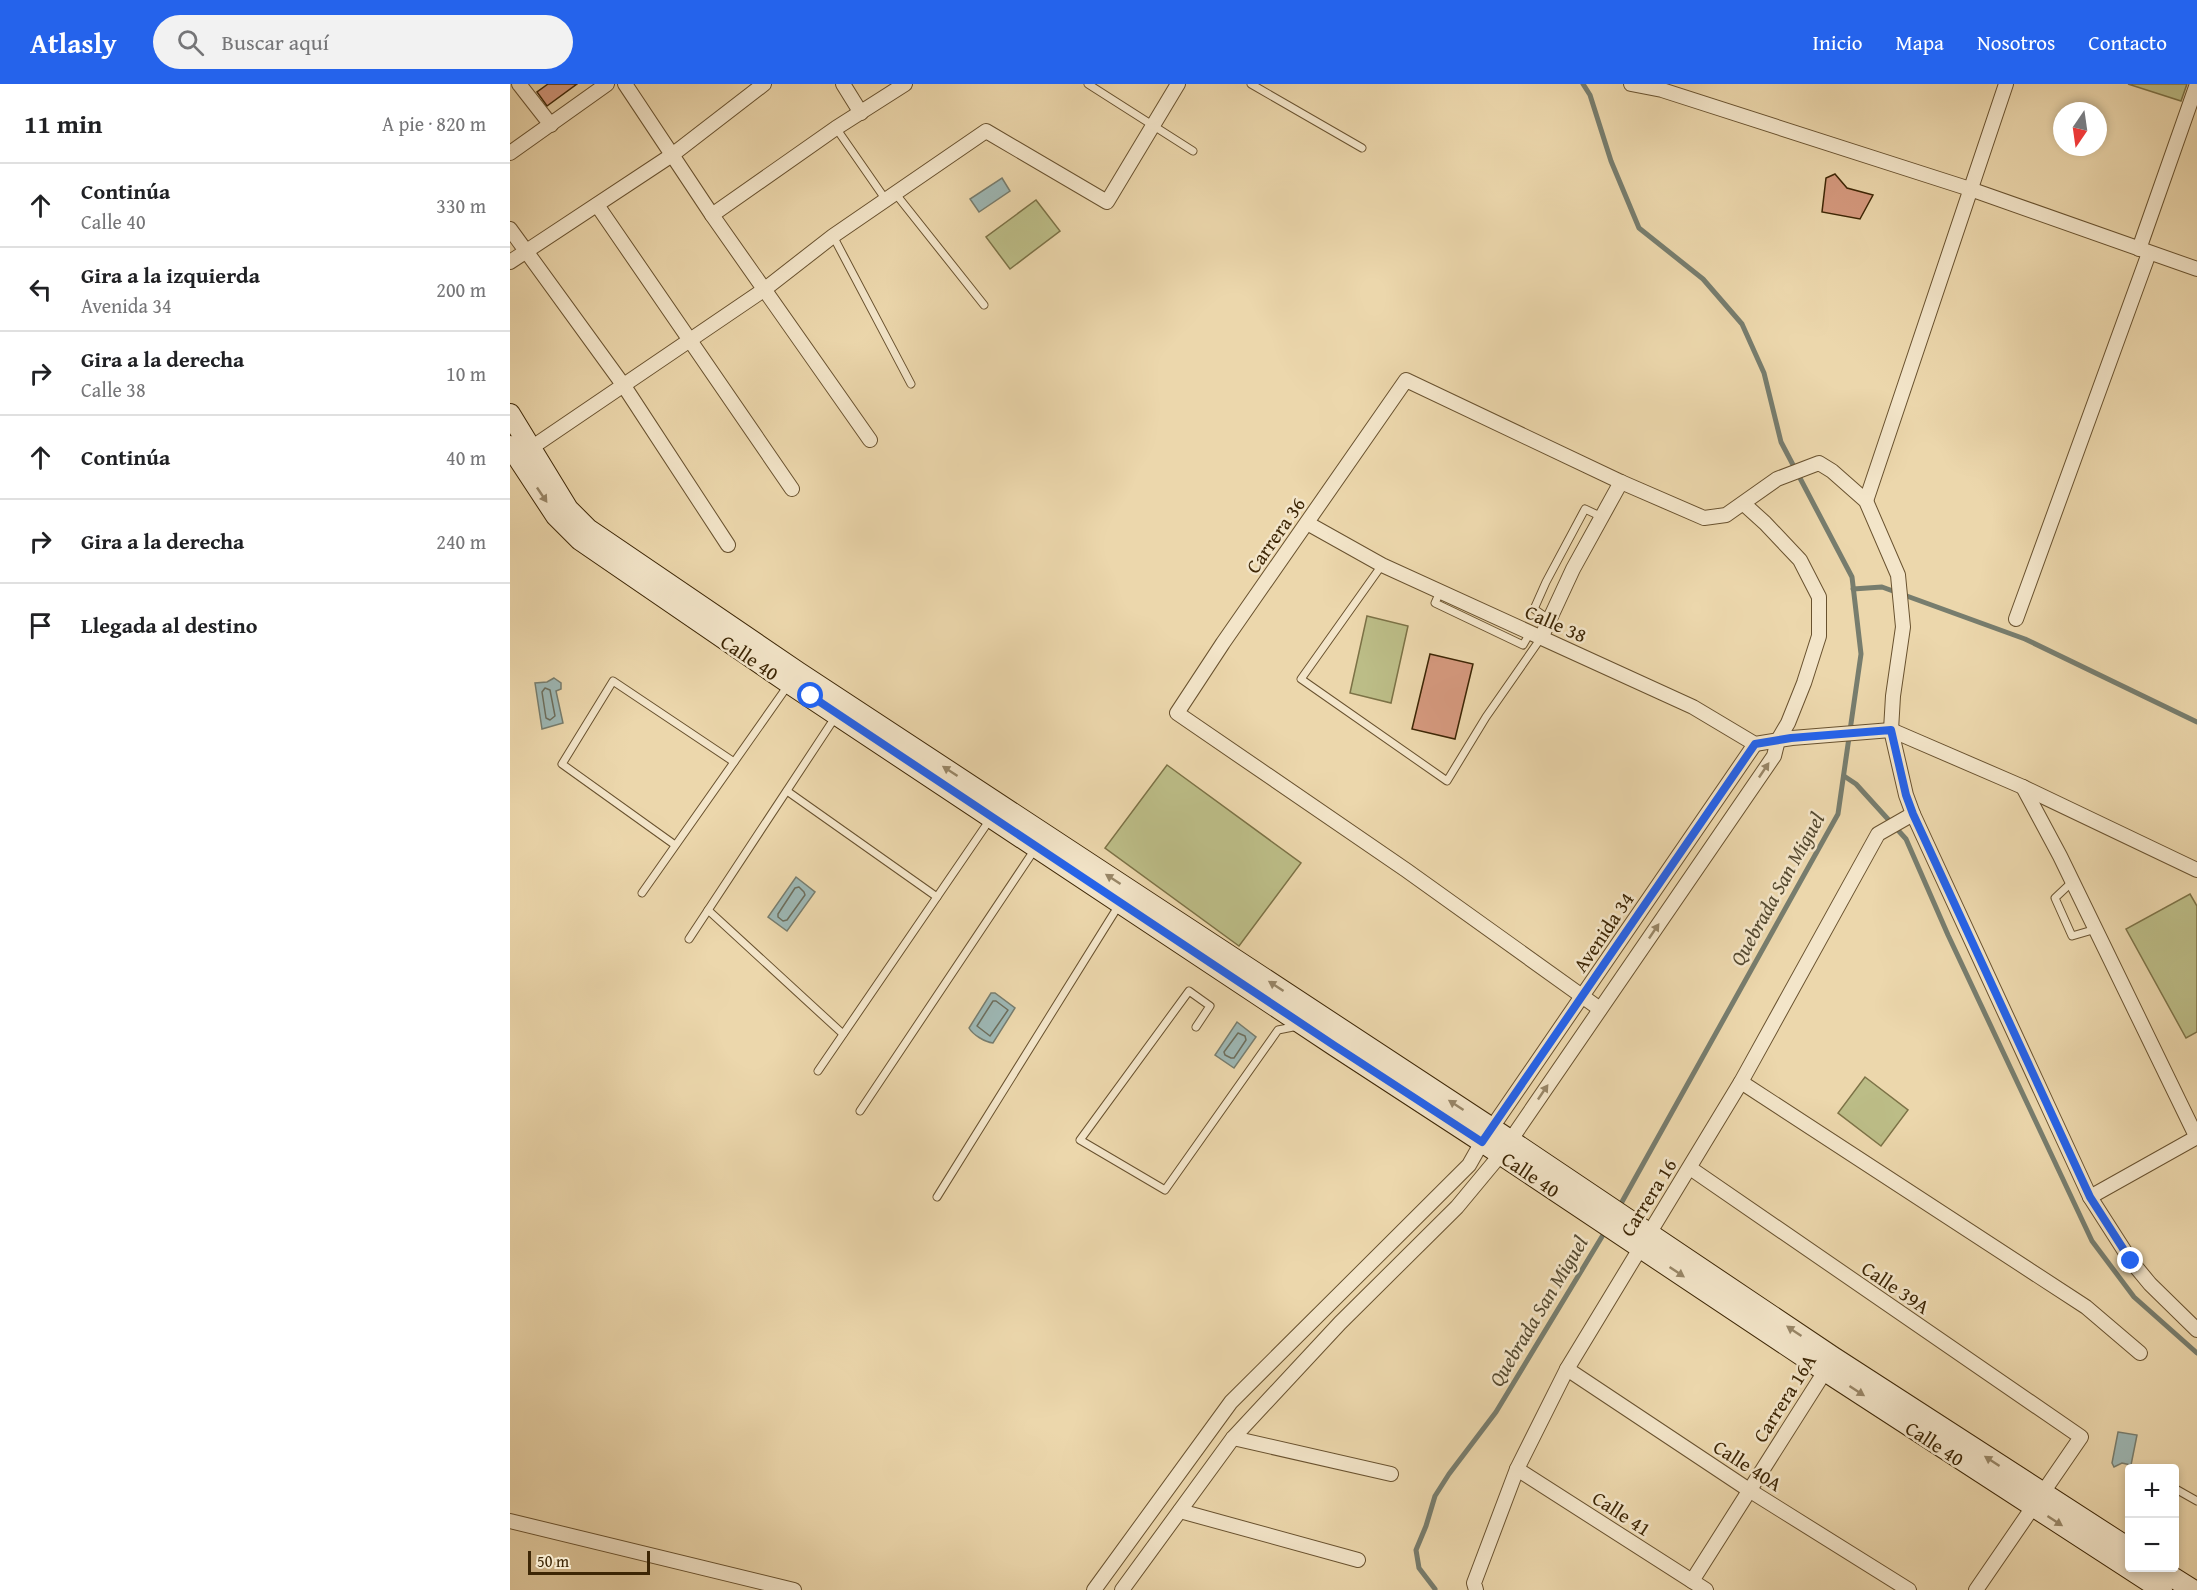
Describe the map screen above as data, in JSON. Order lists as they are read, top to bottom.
{
  "streets": {
    "main road": ["Calle 40"],
    "street": [
      "Carrera 36",
      "Calle 38",
      "Avenida 34",
      "Carrera 16",
      "Calle 39A",
      "Carrera 16A",
      "Calle 40A",
      "Calle 41"
    ]
  },
  "crossings": [
    ["Carrera 36", "Calle 38"],
    ["Carrera 36", "Avenida 34"],
    ["Calle 38", "Avenida 34"],
    ["Calle 40", "Avenida 34"],
    ["Calle 40", "Carrera 16"],
    ["Calle 40", "Calle 39A"],
    ["Calle 40", "Carrera 16A"],
    ["Carrera 16", "Calle 39A"],
    ["Carrera 16", "Calle 40A"],
    ["Carrera 16", "Calle 41"],
    ["Carrera 16A", "Calle 40A"],
    ["Carrera 16A", "Calle 41"]
  ],
  "water": ["Quebrada San Miguel"],
  "scale_bar": "50 m",
  "north": "bottom",
  "page": {
    "header": "Atlasly",
    "search": "Buscar aquí",
    "nav": [
      "Inicio",
      "Mapa",
      "Nosotros",
      "Contacto"
    ],
    "heading": ["11 min", "A pie · 820 m"],
    "list": [
      ["Continúa", "Calle 40", "330 m"],
      ["Gira a la izquierda", "Avenida 34", "200 m"],
      ["Gira a la derecha", "Calle 38", "10 m"],
      ["Continúa", "40 m"],
      ["Gira a la derecha", "240 m"],
      "Llegada al destino"
    ],
    "map_buttons": ["+", "−"],
    "scale": "50 m"
  }
}
